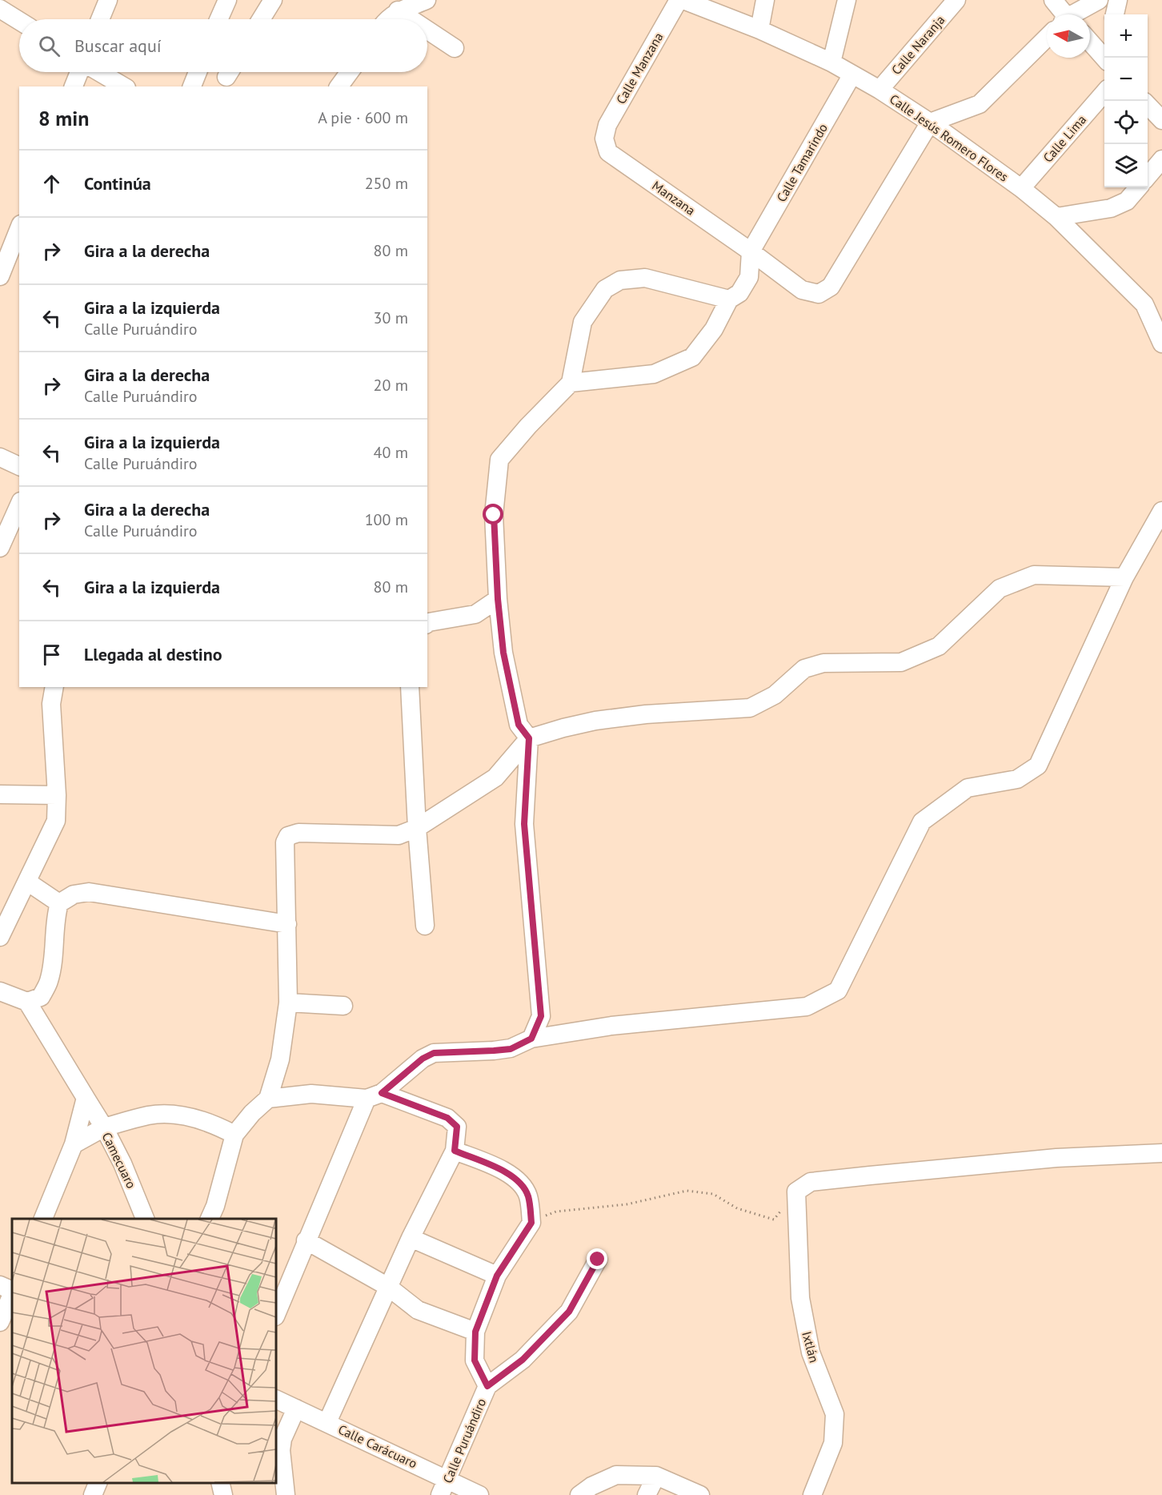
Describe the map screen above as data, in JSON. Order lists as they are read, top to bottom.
{
  "streets": {
    "street": [
      "Calle Naranja",
      "Calle Manzana",
      "Calle Jesús Romero Flores",
      "Calle Lima",
      "Calle Tamarindo",
      "Manzana",
      "Camecuaro",
      "Ixtlán",
      "Calle Puruándiro",
      "Calle Carácuaro"
    ]
  },
  "crossings": [
    ["Calle Naranja", "Calle Jesús Romero Flores"],
    ["Calle Manzana", "Manzana"],
    ["Calle Jesús Romero Flores", "Calle Lima"],
    ["Calle Jesús Romero Flores", "Calle Tamarindo"],
    ["Calle Jesús Romero Flores", "Manzana"],
    ["Calle Tamarindo", "Manzana"],
    ["Calle Puruándiro", "Calle Carácuaro"]
  ],
  "north": "left",
  "page": {
    "map_buttons": ["+", "−"],
    "search": "Buscar aquí",
    "heading": ["8 min", "A pie · 600 m"],
    "list": [
      ["Continúa", "250 m"],
      ["Gira a la derecha", "80 m"],
      ["Gira a la izquierda", "Calle Puruándiro", "30 m"],
      ["Gira a la derecha", "Calle Puruándiro", "20 m"],
      ["Gira a la izquierda", "Calle Puruándiro", "40 m"],
      ["Gira a la derecha", "Calle Puruándiro", "100 m"],
      ["Gira a la izquierda", "80 m"],
      "Llegada al destino"
    ]
  }
}
